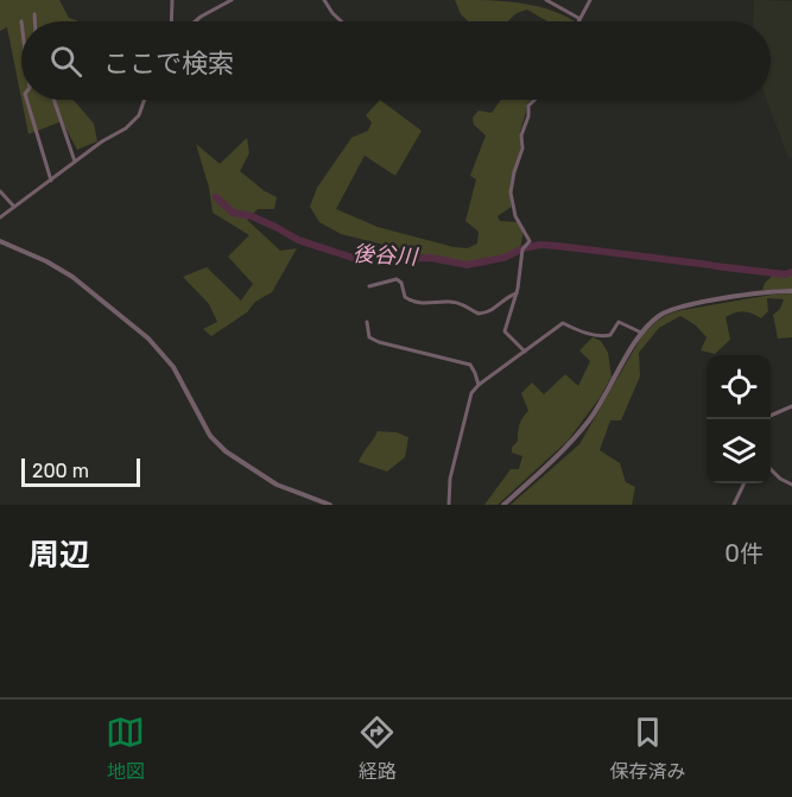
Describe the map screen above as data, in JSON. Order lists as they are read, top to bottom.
{
  "water": ["後谷川"],
  "scale_bar": "200 m",
  "page": {
    "search": "ここで検索",
    "scale": "200 m",
    "heading": ["周辺", "0件"],
    "nav": ["地図", "経路", "保存済み"]
  }
}
